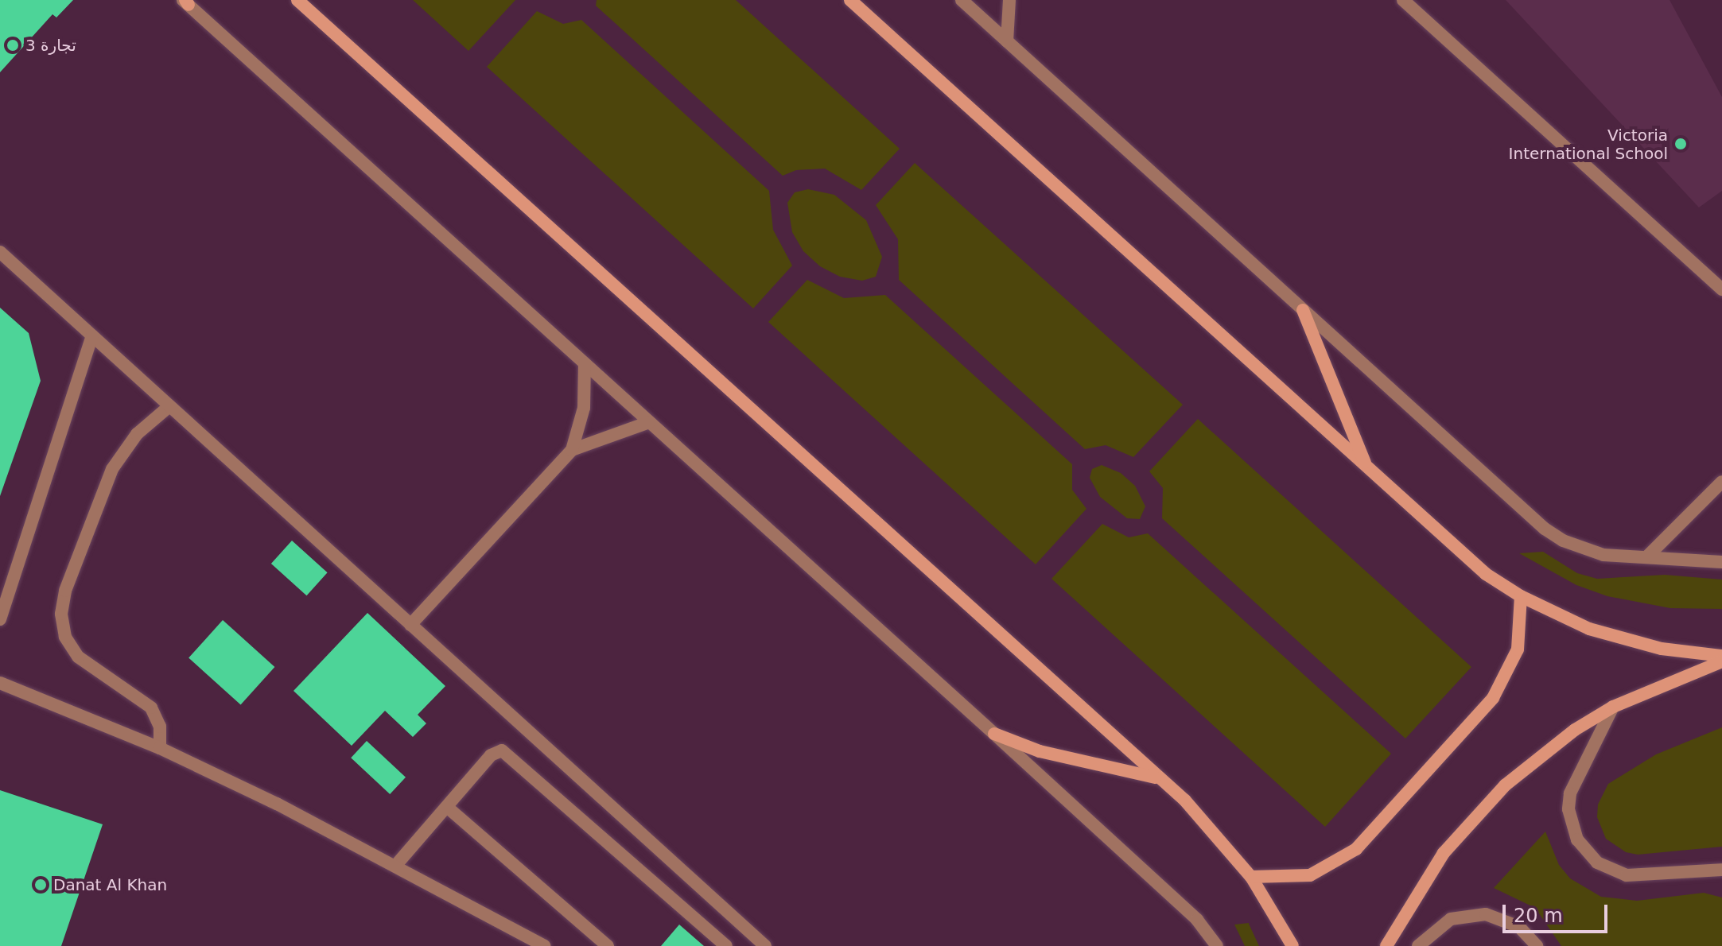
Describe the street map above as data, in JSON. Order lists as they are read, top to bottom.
{
  "places": ["تجارة 3", "Victoria International School", "Danat Al Khan"],
  "scale_bar": "20 m"
}
